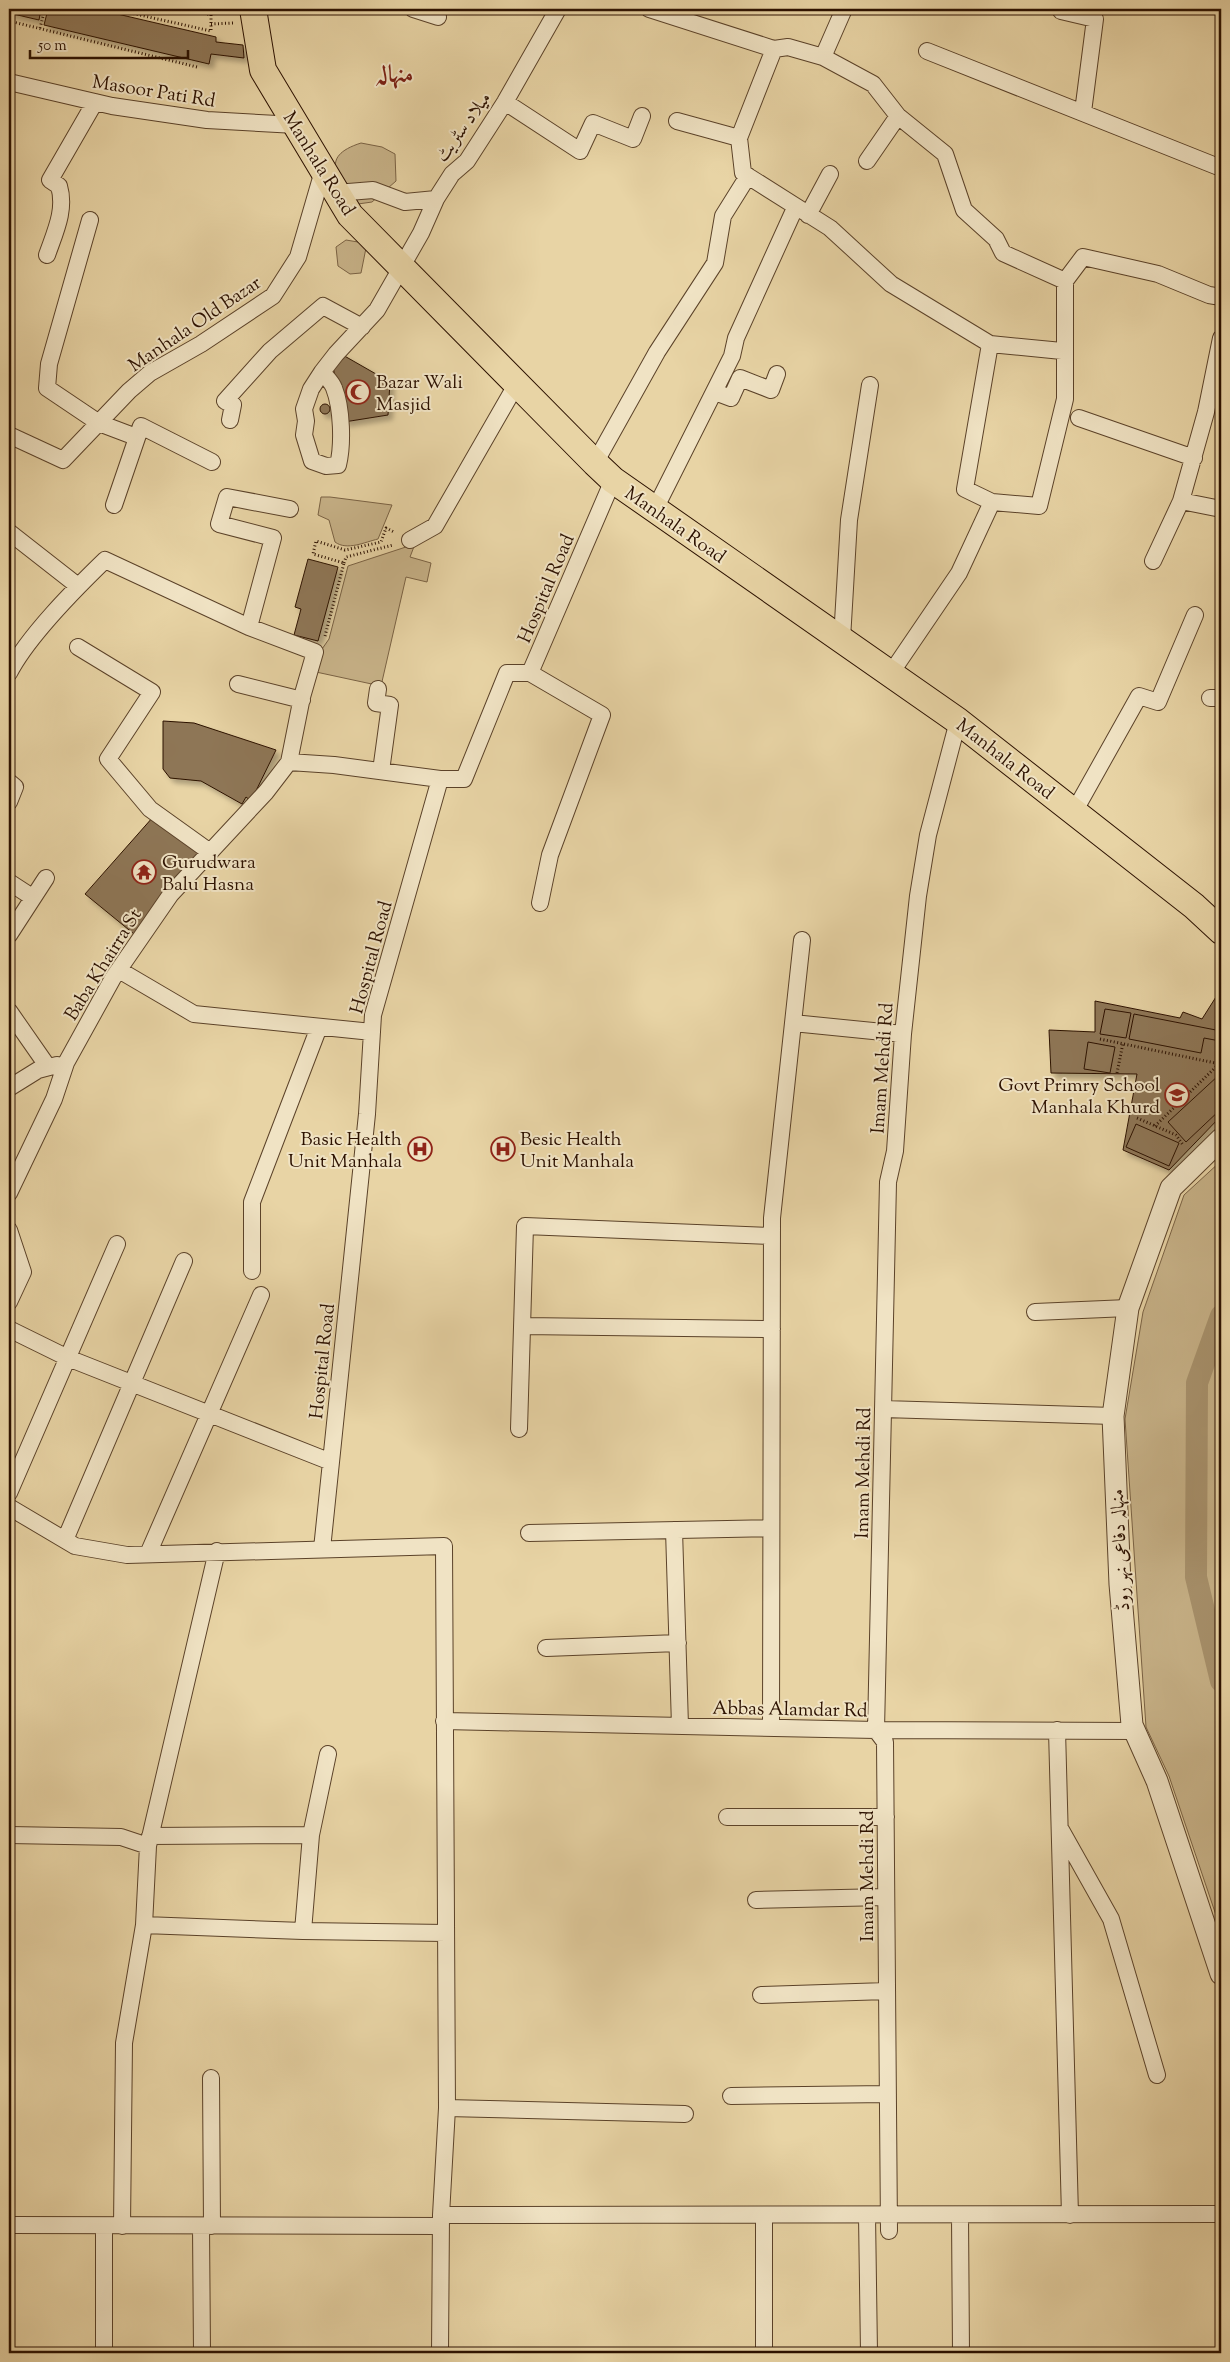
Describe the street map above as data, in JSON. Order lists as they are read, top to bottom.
{
  "streets": {
    "main road": ["Manhala Road"],
    "street": [
      "Masoor Pati Rd",
      "میلاد سٹریٹ",
      "Manhala Old Bazar",
      "Hospital Road",
      "Baba Khairra St",
      "Imam Mehdi Rd",
      "منہالہ دفاعی نہر روڈ",
      "Abbas Alamdar Rd"
    ]
  },
  "crossings": [
    ["Masoor Pati Rd", "Manhala Road"],
    ["میلاد سٹریٹ", "Manhala Road"],
    ["Manhala Road", "Manhala Old Bazar"],
    ["Manhala Road", "Hospital Road"],
    ["Manhala Road", "Imam Mehdi Rd"],
    ["Imam Mehdi Rd", "Abbas Alamdar Rd"],
    ["منہالہ دفاعی نہر روڈ", "Abbas Alamdar Rd"]
  ],
  "districts": ["منہالہ"],
  "places": {
    "mosque": ["Bazar Wali Masjid"],
    "temple": ["Gurudwara Balu Hasna"],
    "school or university": ["Govt Primry School Manhala Khurd"],
    "hospital": ["Basic Health Unit Manhala", "Besic Health Unit Manhala"]
  },
  "scale_bar": "50 m"
}
